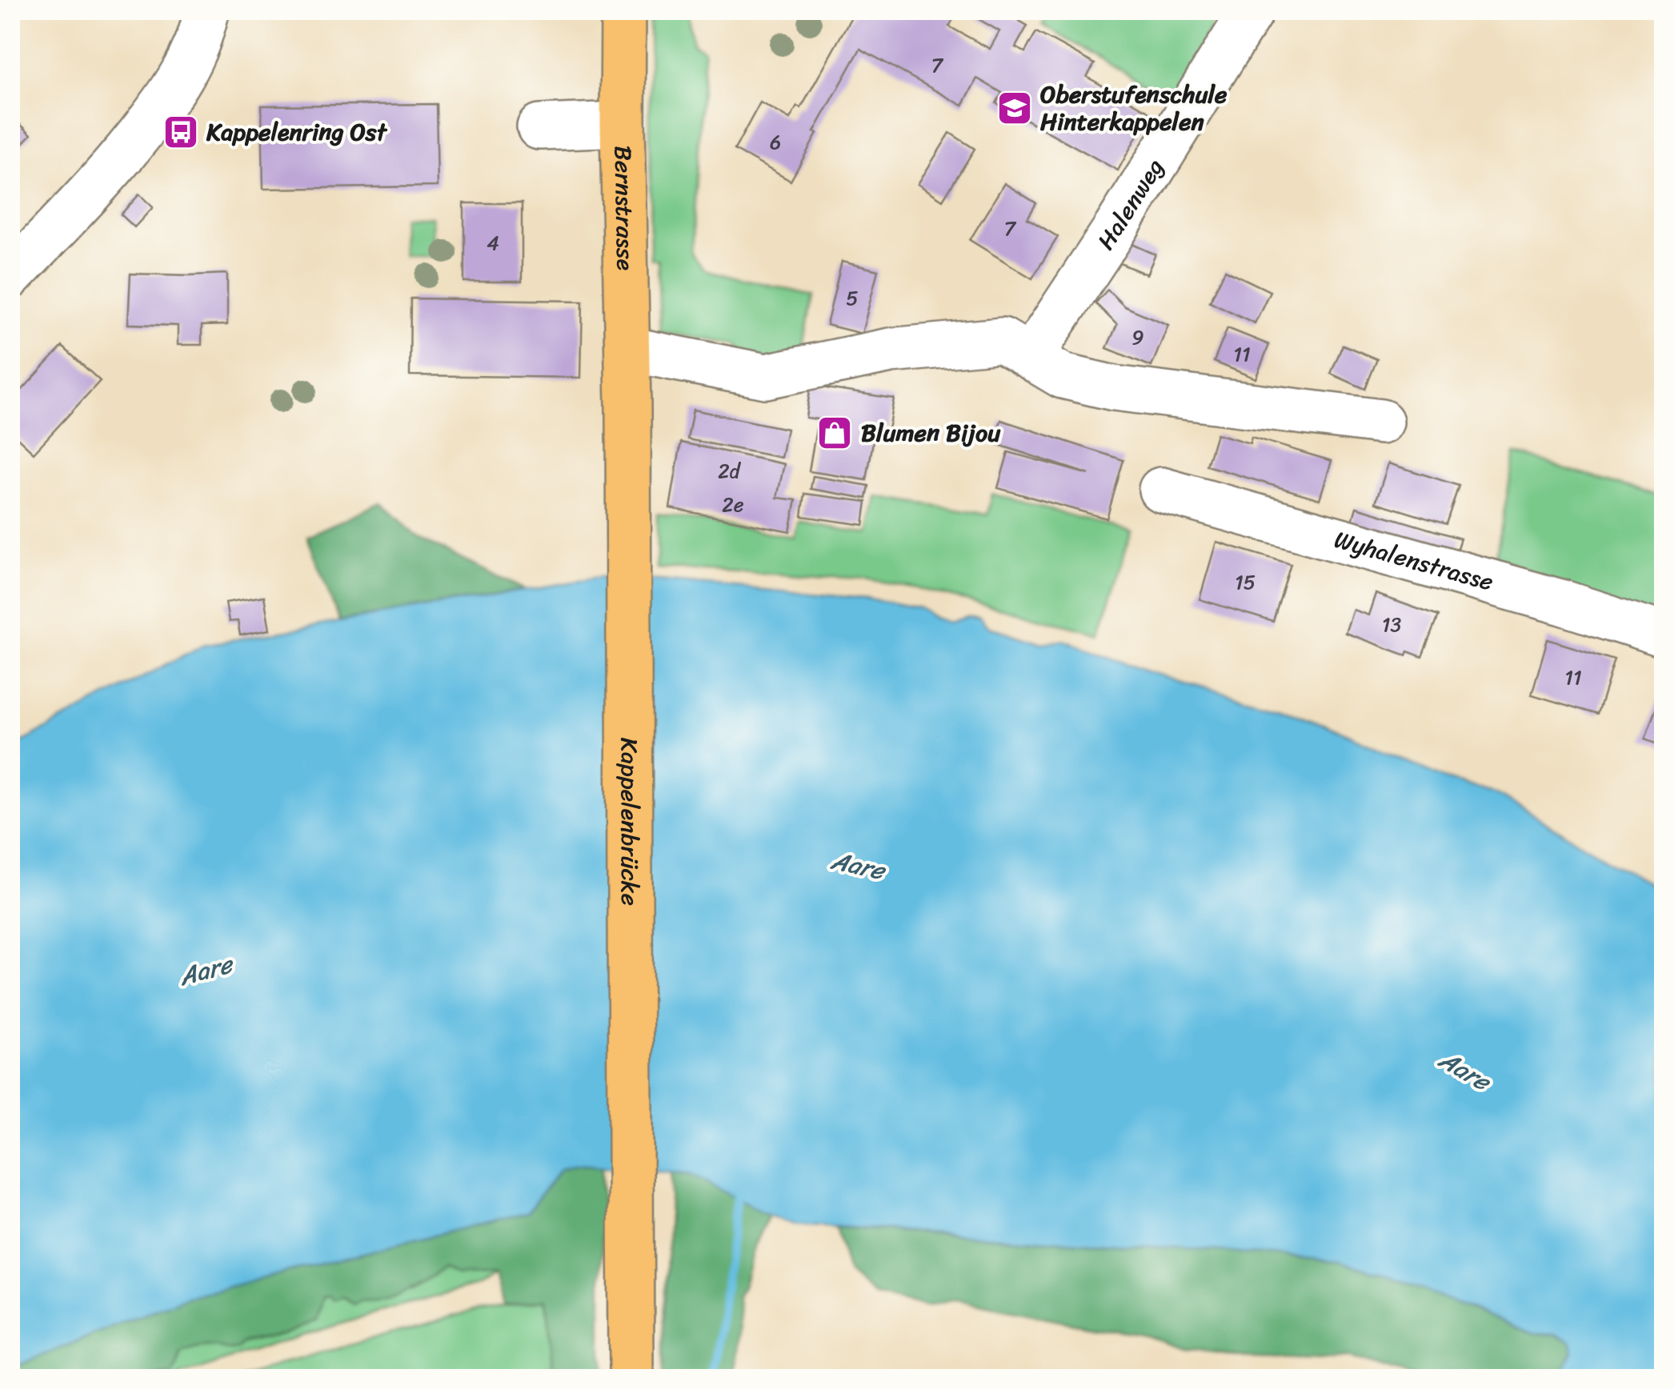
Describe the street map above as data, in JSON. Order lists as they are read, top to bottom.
{
  "streets": {
    "main road": ["Bernstrasse", "Kappelenbrücke"],
    "street": ["Halenweg", "Wyhalenstrasse"]
  },
  "crossings": [
    ["Bernstrasse", "Kappelenbrücke"]
  ],
  "water": ["Aare"],
  "places": {
    "school or university": ["Oberstufenschule Hinterkappelen"],
    "bus stop": ["Kappelenring Ost"],
    "shop": ["Blumen Bijou"]
  },
  "house_numbers": [
    "7",
    "6",
    "7",
    "4",
    "5",
    "9",
    "11",
    "2d",
    "2e",
    "15",
    "13",
    "11"
  ]
}
